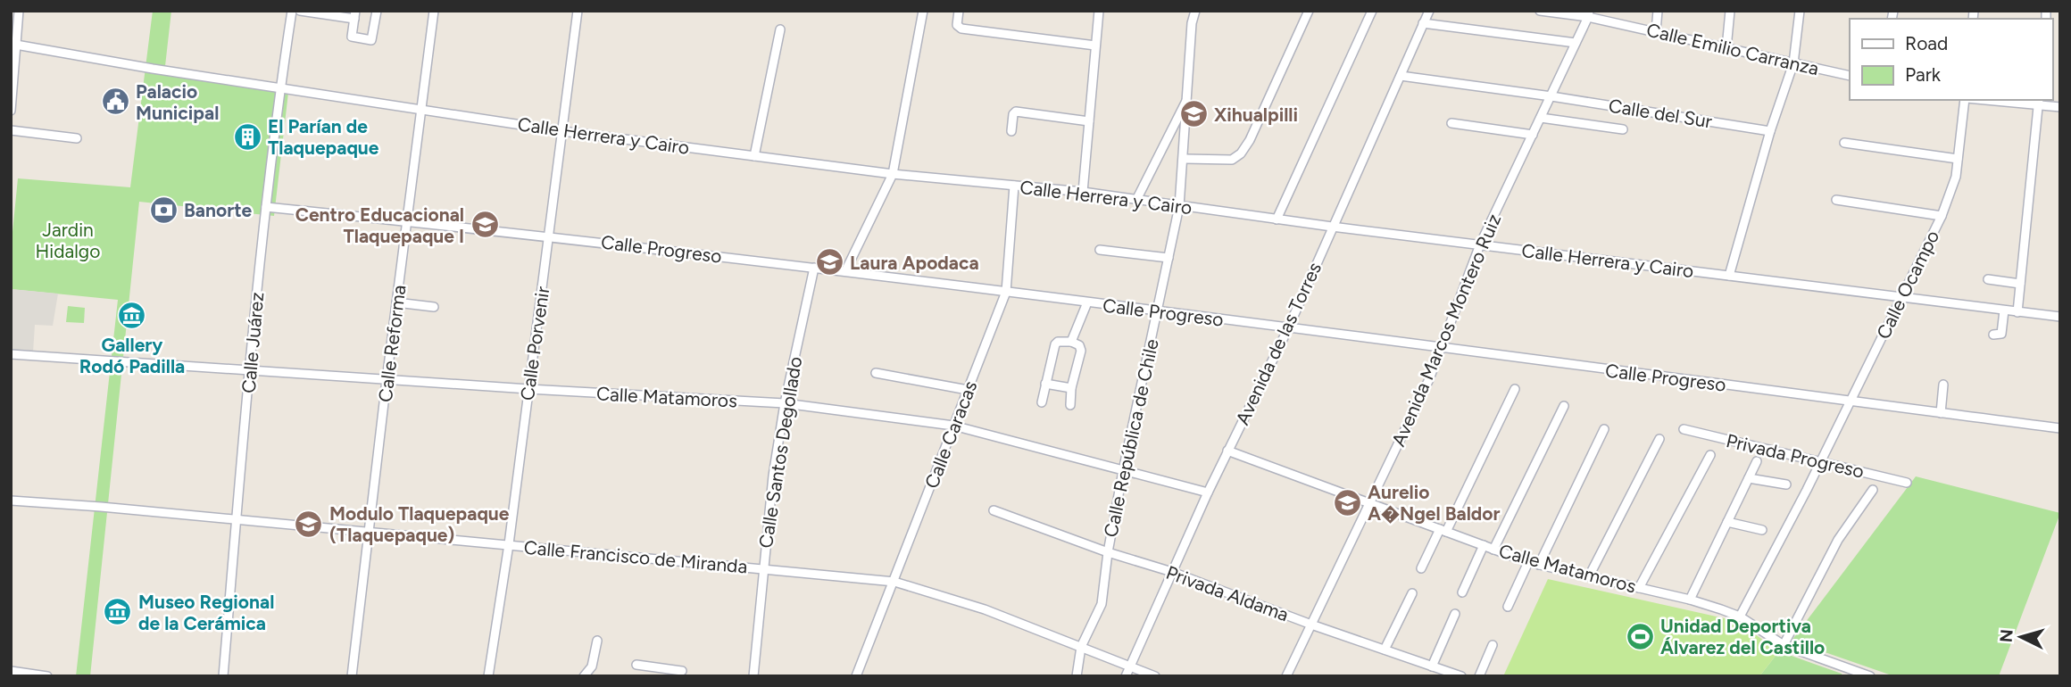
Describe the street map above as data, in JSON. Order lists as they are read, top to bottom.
{
  "streets": {
    "street": [
      "Calle Emilio Carranza",
      "Calle del Sur",
      "Calle Herrera y Cairo",
      "Calle Progreso",
      "Calle Ocampo",
      "Avenida Marcos Montero Ruiz",
      "Calle Juárez",
      "Calle Reforma",
      "Calle Porvenir",
      "Avenida de las Torres",
      "Calle Matamoros",
      "Calle Caracas",
      "Calle República de Chile",
      "Calle Santos Degollado",
      "Privada Progreso",
      "Calle Francisco de Miranda",
      "Privada Aldama"
    ]
  },
  "crossings": [
    ["Calle Emilio Carranza", "Avenida Marcos Montero Ruiz"],
    ["Calle del Sur", "Avenida Marcos Montero Ruiz"],
    ["Calle del Sur", "Avenida de las Torres"],
    ["Calle Herrera y Cairo", "Calle Ocampo"],
    ["Calle Herrera y Cairo", "Avenida Marcos Montero Ruiz"],
    ["Calle Herrera y Cairo", "Calle Juárez"],
    ["Calle Herrera y Cairo", "Calle Reforma"],
    ["Calle Herrera y Cairo", "Calle Porvenir"],
    ["Calle Herrera y Cairo", "Avenida de las Torres"],
    ["Calle Herrera y Cairo", "Calle Caracas"],
    ["Calle Herrera y Cairo", "Calle República de Chile"],
    ["Calle Progreso", "Calle Ocampo"],
    ["Calle Progreso", "Avenida Marcos Montero Ruiz"],
    ["Calle Progreso", "Calle Juárez"],
    ["Calle Progreso", "Calle Reforma"],
    ["Calle Progreso", "Calle Porvenir"],
    ["Calle Progreso", "Avenida de las Torres"],
    ["Calle Progreso", "Calle Caracas"],
    ["Calle Progreso", "Calle República de Chile"],
    ["Calle Progreso", "Calle Santos Degollado"],
    ["Calle Ocampo", "Calle Matamoros"],
    ["Calle Ocampo", "Privada Progreso"],
    ["Avenida Marcos Montero Ruiz", "Calle Matamoros"],
    ["Avenida Marcos Montero Ruiz", "Privada Aldama"],
    ["Calle Juárez", "Calle Matamoros"],
    ["Calle Juárez", "Calle Francisco de Miranda"],
    ["Calle Reforma", "Calle Matamoros"],
    ["Calle Reforma", "Calle Francisco de Miranda"],
    ["Calle Porvenir", "Calle Matamoros"],
    ["Calle Porvenir", "Calle Francisco de Miranda"],
    ["Avenida de las Torres", "Calle Matamoros"],
    ["Avenida de las Torres", "Calle Francisco de Miranda"],
    ["Avenida de las Torres", "Privada Aldama"],
    ["Calle Matamoros", "Calle Caracas"],
    ["Calle Matamoros", "Calle República de Chile"],
    ["Calle Matamoros", "Calle Santos Degollado"],
    ["Calle Caracas", "Calle Francisco de Miranda"],
    ["Calle República de Chile", "Calle Francisco de Miranda"],
    ["Calle República de Chile", "Privada Aldama"],
    ["Calle Santos Degollado", "Calle Francisco de Miranda"]
  ],
  "parks": ["Jardin Hidalgo"],
  "places": {
    "public building": ["Palacio Municipal"],
    "school or university": [
      "Xihualpilli",
      "Centro Educacional Tlaquepaque I",
      "Laura Apodaca",
      "Aurelio A�Ngel Baldor",
      "Modulo Tlaquepaque (Tlaquepaque)"
    ],
    "building": ["El Parían de Tlaquepaque"],
    "bank": ["Banorte"],
    "museum": ["Gallery Rodó Padilla", "Museo Regional de la Cerámica"],
    "sports": ["Unidad Deportiva Álvarez del Castillo"]
  },
  "legend": ["Road", "Park"],
  "north": "left"
}
